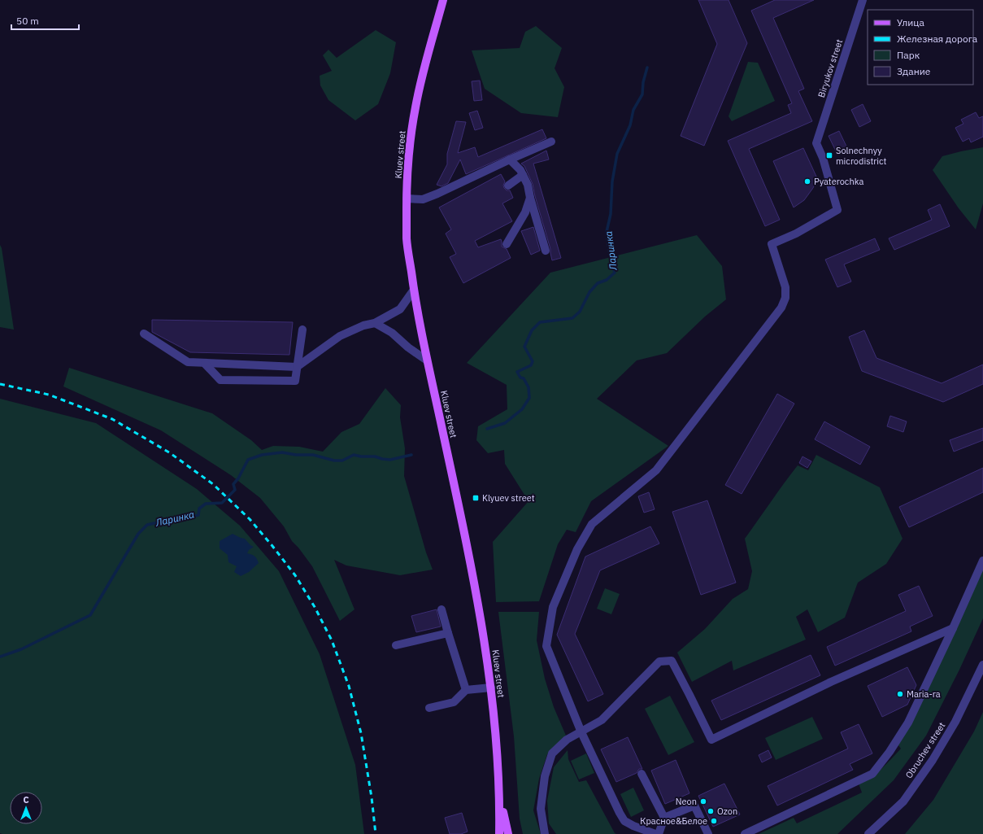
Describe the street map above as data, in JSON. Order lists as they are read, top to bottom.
{
  "streets": {
    "main road": ["Kluev street"],
    "street": ["Biryukov street", "Obruchev street"]
  },
  "water": ["Ларинка"],
  "places": {
    "transit": ["Solnechnyy microdistrict", "Klyuev street"],
    "other": [
      "Pyaterochka",
      "Maria-ra",
      "Neon",
      "Ozon",
      "Красное&Белое"
    ]
  },
  "legend": [
    "Улица",
    "Железная дорога",
    "Парк",
    "Здание"
  ],
  "scale_bar": "50 m",
  "north": "top"
}
